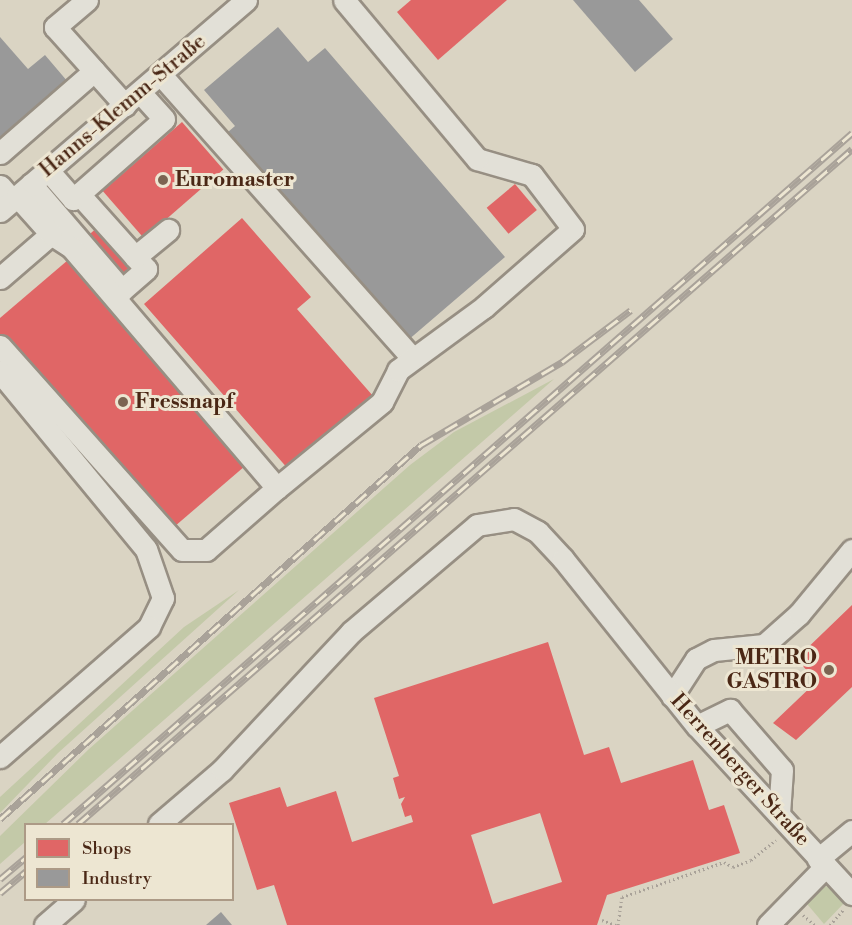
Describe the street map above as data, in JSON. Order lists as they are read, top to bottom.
{
  "streets": {
    "street": ["Hanns-Klemm-Straße", "Herrenberger Straße"]
  },
  "places": ["Euromaster", "Fressnapf", "METRO GASTRO"],
  "legend": ["Shops", "Industry"]
}
